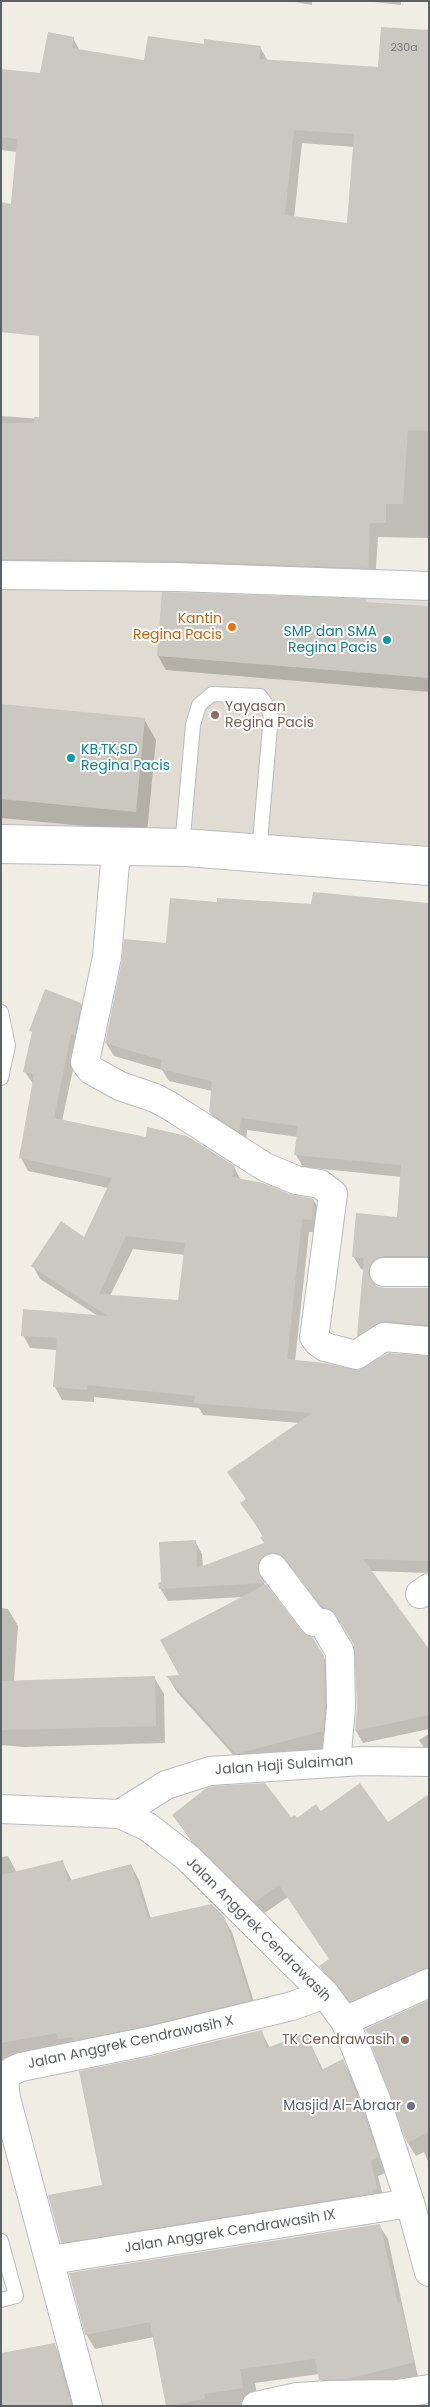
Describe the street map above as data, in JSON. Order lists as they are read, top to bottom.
{
  "streets": {
    "street": [
      "Jalan Haji Sulaiman",
      "Jalan Anggrek Cendrawasih",
      "Jalan Anggrek Cendrawasih X",
      "Jalan Anggrek Cendrawasih IX"
    ]
  },
  "crossings": [
    ["Jalan Haji Sulaiman", "Jalan Anggrek Cendrawasih"],
    ["Jalan Anggrek Cendrawasih", "Jalan Anggrek Cendrawasih X"],
    ["Jalan Anggrek Cendrawasih", "Jalan Anggrek Cendrawasih IX"],
    ["Jalan Anggrek Cendrawasih X", "Jalan Anggrek Cendrawasih IX"]
  ],
  "places": [
    "Kantin Regina Pacis",
    "SMP dan SMA Regina Pacis",
    "Yayasan Regina Pacis",
    "KB,TK,SD Regina Pacis",
    "TK Cendrawasih",
    "Masjid Al-Abraar"
  ],
  "house_numbers": ["230a"]
}
